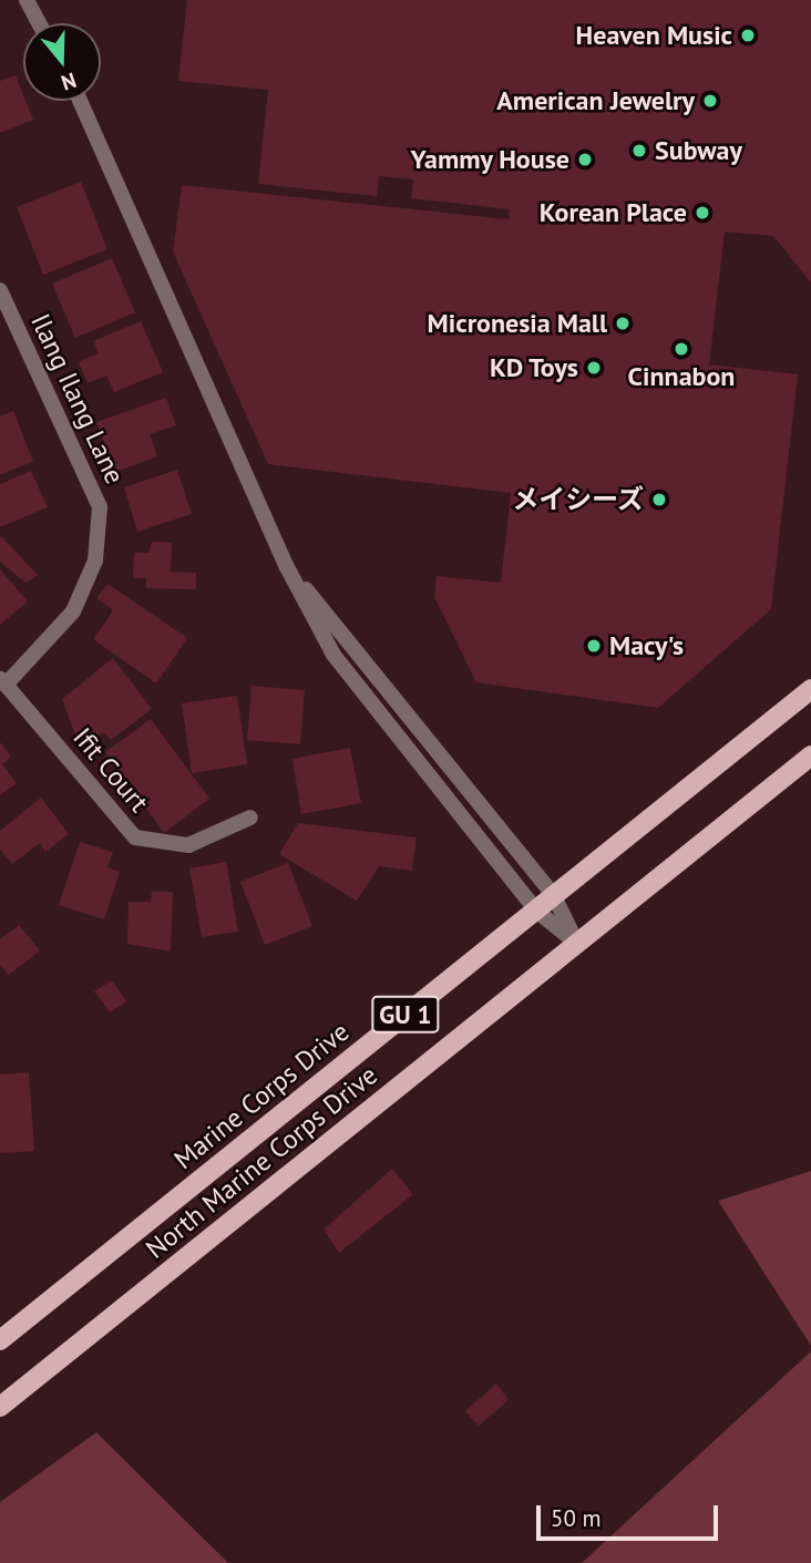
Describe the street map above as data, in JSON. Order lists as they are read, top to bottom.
{
  "streets": {
    "main road": ["GU 1", "Marine Corps Drive", "North Marine Corps Drive"],
    "street": ["Ilang Ilang Lane", "Ifit Court"]
  },
  "crossings": [
    ["Ilang Ilang Lane", "Ifit Court"]
  ],
  "places": [
    "Heaven Music",
    "American Jewelry",
    "Subway",
    "Yammy House",
    "Korean Place",
    "Micronesia Mall",
    "Cinnabon",
    "KD Toys",
    "メイシーズ",
    "Macy's"
  ],
  "scale_bar": "50 m",
  "north": "bottom"
}
